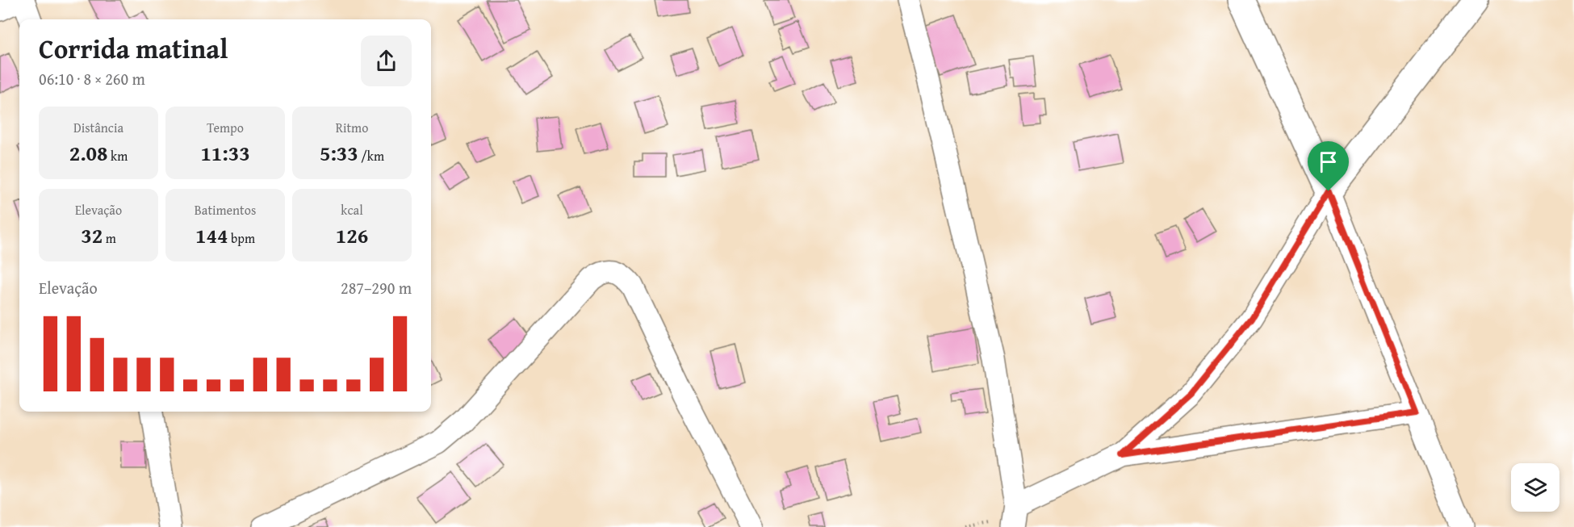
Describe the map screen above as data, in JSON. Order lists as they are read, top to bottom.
{
  "page": {
    "heading": ["Corrida matinal", "06:10 · 8 × 260 m"],
    "stats": [
      ["Distância", "2.08 km"],
      ["Tempo", "11:33"],
      ["Ritmo", "5:33 /km"],
      ["Elevação", "32 m"],
      ["Batimentos", "144 bpm"],
      ["kcal", "126"]
    ],
    "chart": ["Elevação", "287–290 m"]
  }
}
